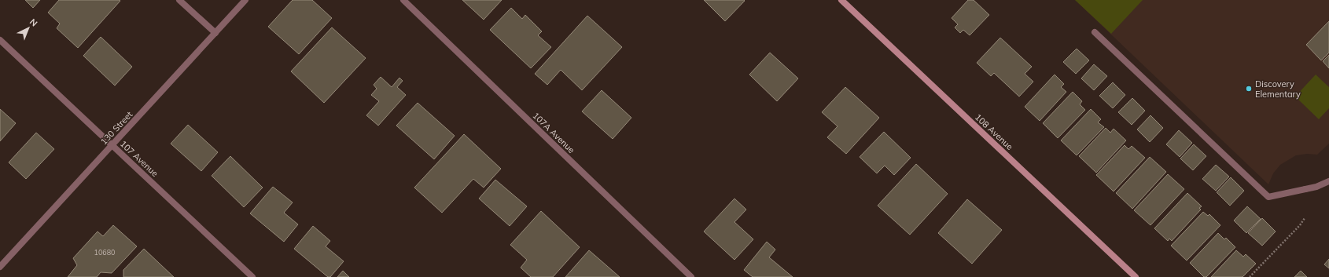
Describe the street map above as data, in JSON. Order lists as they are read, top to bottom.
{
  "streets": {
    "main road": ["108 Avenue"],
    "street": ["130 Street", "107A Avenue", "107 Avenue"]
  },
  "crossings": [
    ["130 Street", "107 Avenue"]
  ],
  "places": ["Discovery Elementary"],
  "house_numbers": ["10680"],
  "north": "top right"
}
